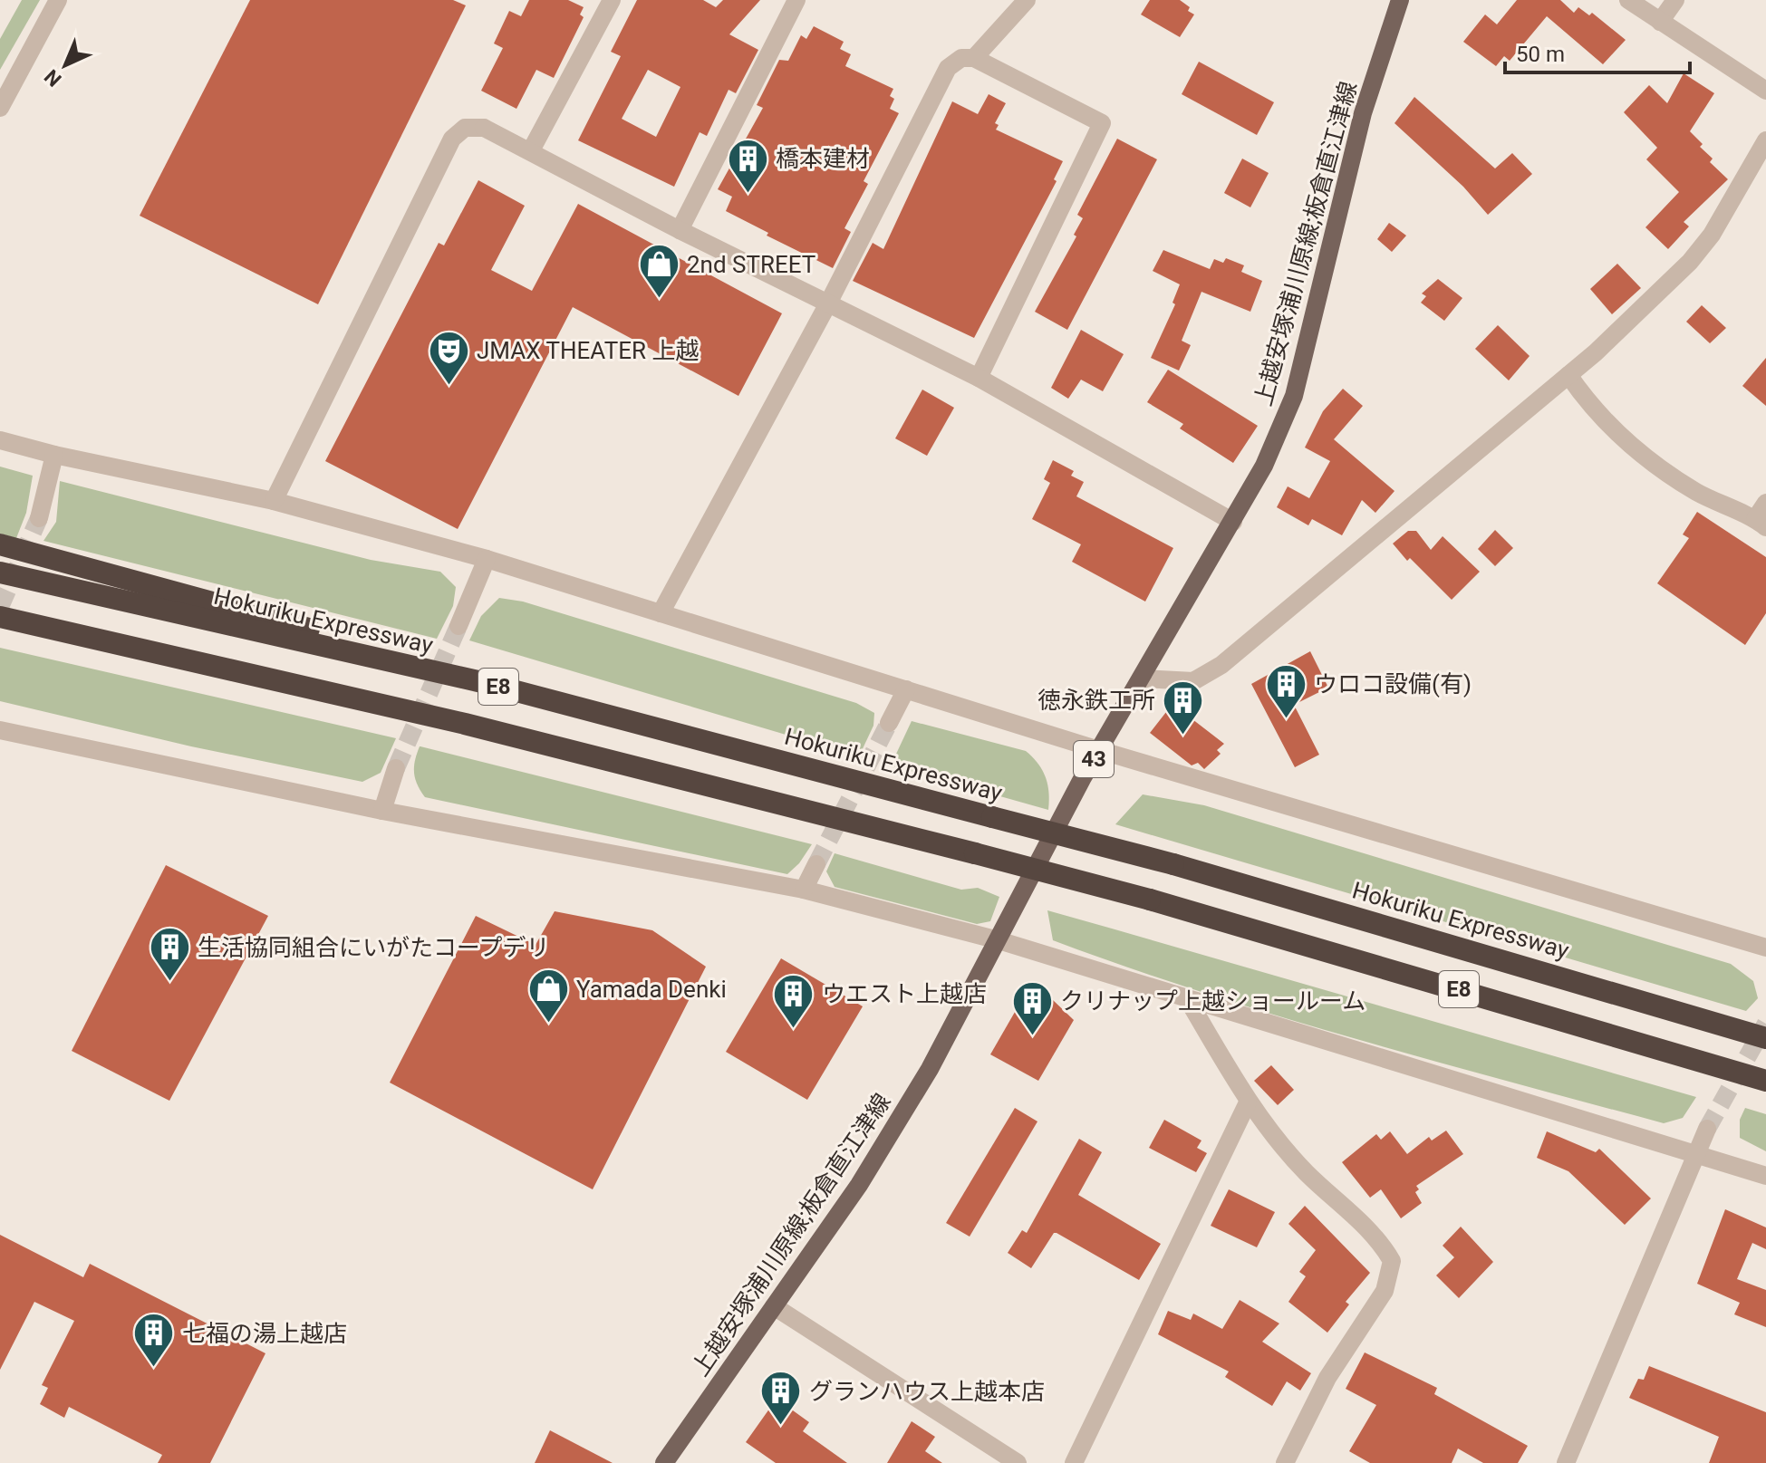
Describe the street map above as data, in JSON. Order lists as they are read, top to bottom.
{
  "streets": {
    "highway": ["Hokuriku Expressway", "E8"],
    "main road": ["上越安塚浦川原線;板倉直江津線", "43"]
  },
  "places": {
    "building": [
      "橋本建材",
      "ウロコ設備(有)",
      "徳永鉄工所",
      "生活協同組合にいがたコープデリ",
      "ウエスト上越店",
      "クリナップ上越ショールーム",
      "七福の湯上越店",
      "グランハウス上越本店"
    ],
    "shop": ["2nd STREET", "Yamada Denki"],
    "theatre": ["JMAX THEATER 上越"]
  },
  "scale_bar": "50 m",
  "north": "bottom left"
}
